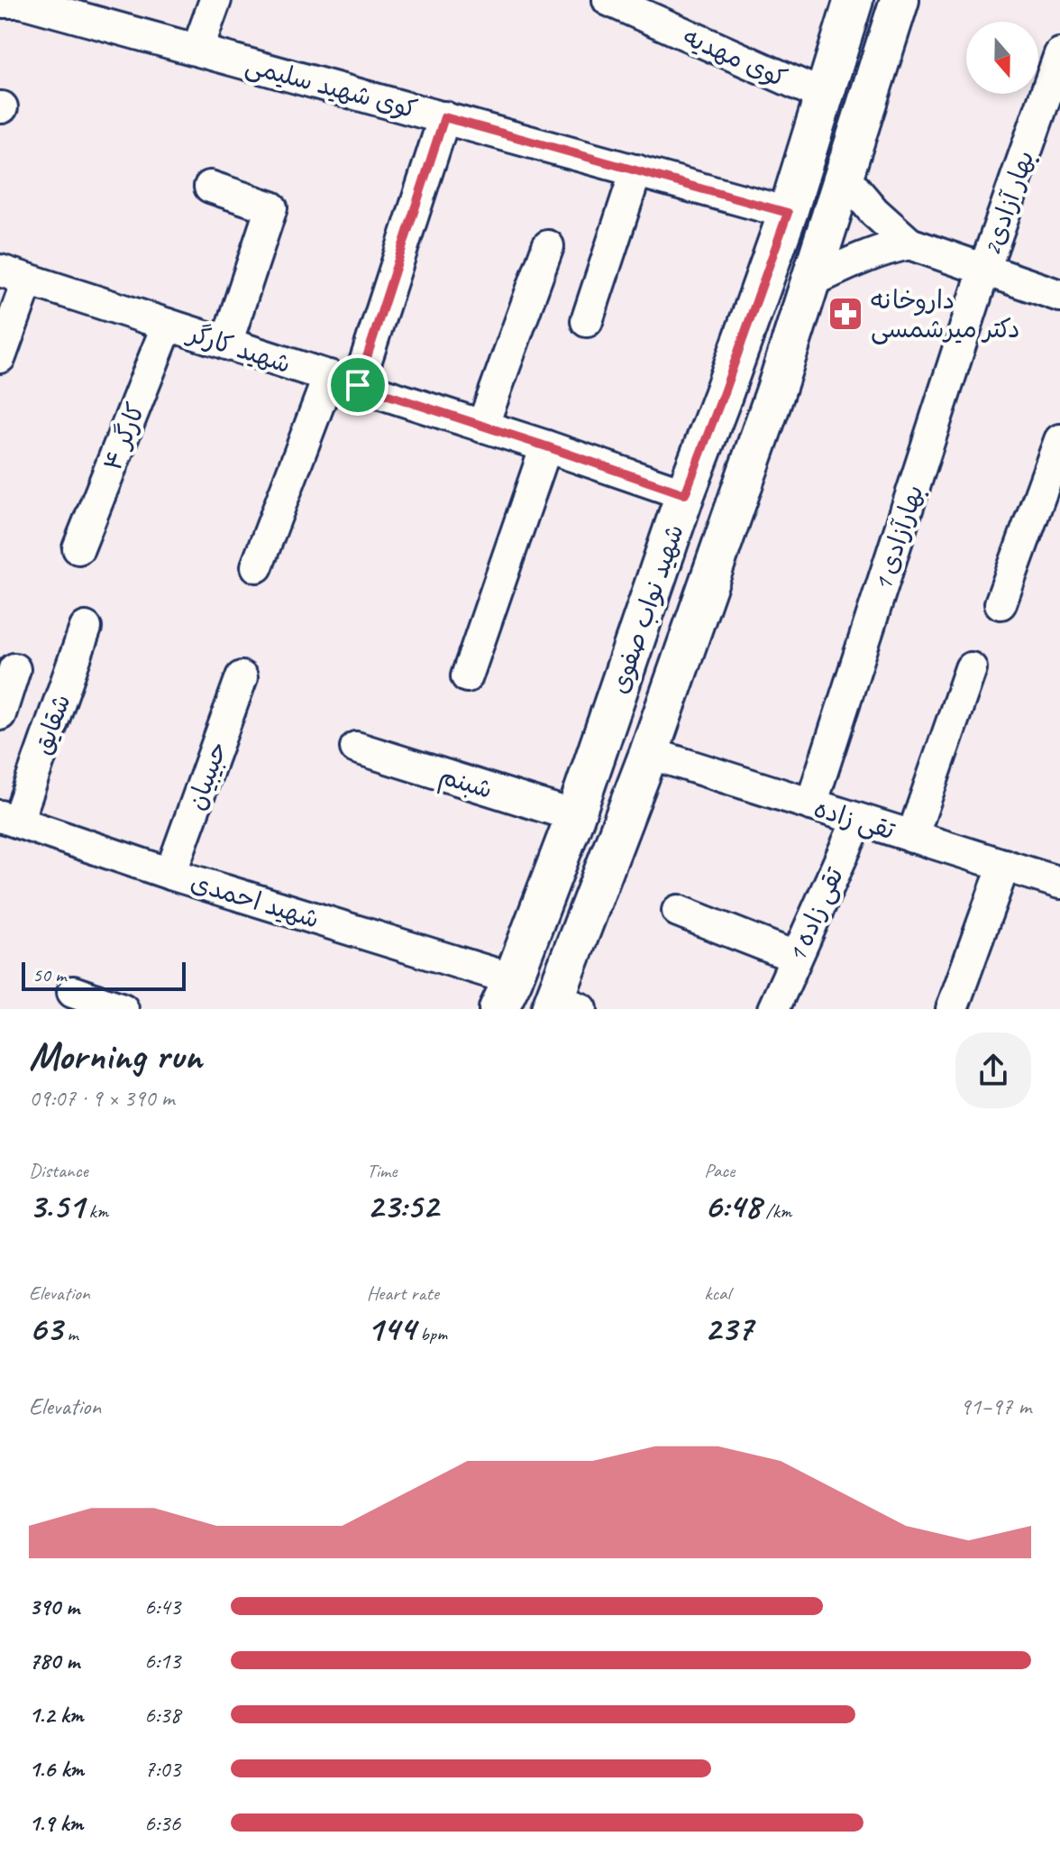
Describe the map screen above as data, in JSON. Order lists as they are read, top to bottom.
{
  "streets": {
    "main road": ["شهید نواب صفوی"],
    "street": [
      "کوی مهدیه",
      "کوی شهید سلیمی",
      "بهار آزادی2",
      "شهید کارگر",
      "کارگر ۴",
      "بهارآزادی 1",
      "شقایق",
      "حبیبیان",
      "شبنم",
      "تقی زاده",
      "شهید احمدی",
      "تقی زاده 1"
    ]
  },
  "crossings": [
    ["کوی مهدیه", "شهید نواب صفوی"],
    ["کوی شهید سلیمی", "شهید نواب صفوی"],
    ["بهار آزادی2", "بهارآزادی 1"],
    ["شهید کارگر", "کارگر ۴"],
    ["شهید کارگر", "شهید نواب صفوی"],
    ["بهارآزادی 1", "تقی زاده"],
    ["شهید نواب صفوی", "شبنم"],
    ["شهید نواب صفوی", "تقی زاده"],
    ["شهید نواب صفوی", "شهید احمدی"],
    ["شقایق", "شهید احمدی"],
    ["حبیبیان", "شهید احمدی"],
    ["تقی زاده", "تقی زاده 1"]
  ],
  "places": {
    "pharmacy": ["داروخانه دکتر میرشمسی"]
  },
  "scale_bar": "50 m",
  "north": "bottom",
  "page": {
    "scale": "50 m",
    "heading": ["Morning run", "09:07 · 9 × 390 m"],
    "stats": [
      ["Distance", "3.51 km"],
      ["Time", "23:52"],
      ["Pace", "6:48 /km"],
      ["Elevation", "63 m"],
      ["Heart rate", "144 bpm"],
      ["kcal", "237"]
    ],
    "chart": ["Elevation", "91–97 m"],
    "list": [
      {
        "name": "390 m",
        "note": "6:43"
      },
      {
        "name": "780 m",
        "note": "6:13"
      },
      {
        "name": "1.2 km",
        "note": "6:38"
      },
      {
        "name": "1.6 km",
        "note": "7:03"
      },
      {
        "name": "1.9 km",
        "note": "6:36"
      }
    ]
  }
}
